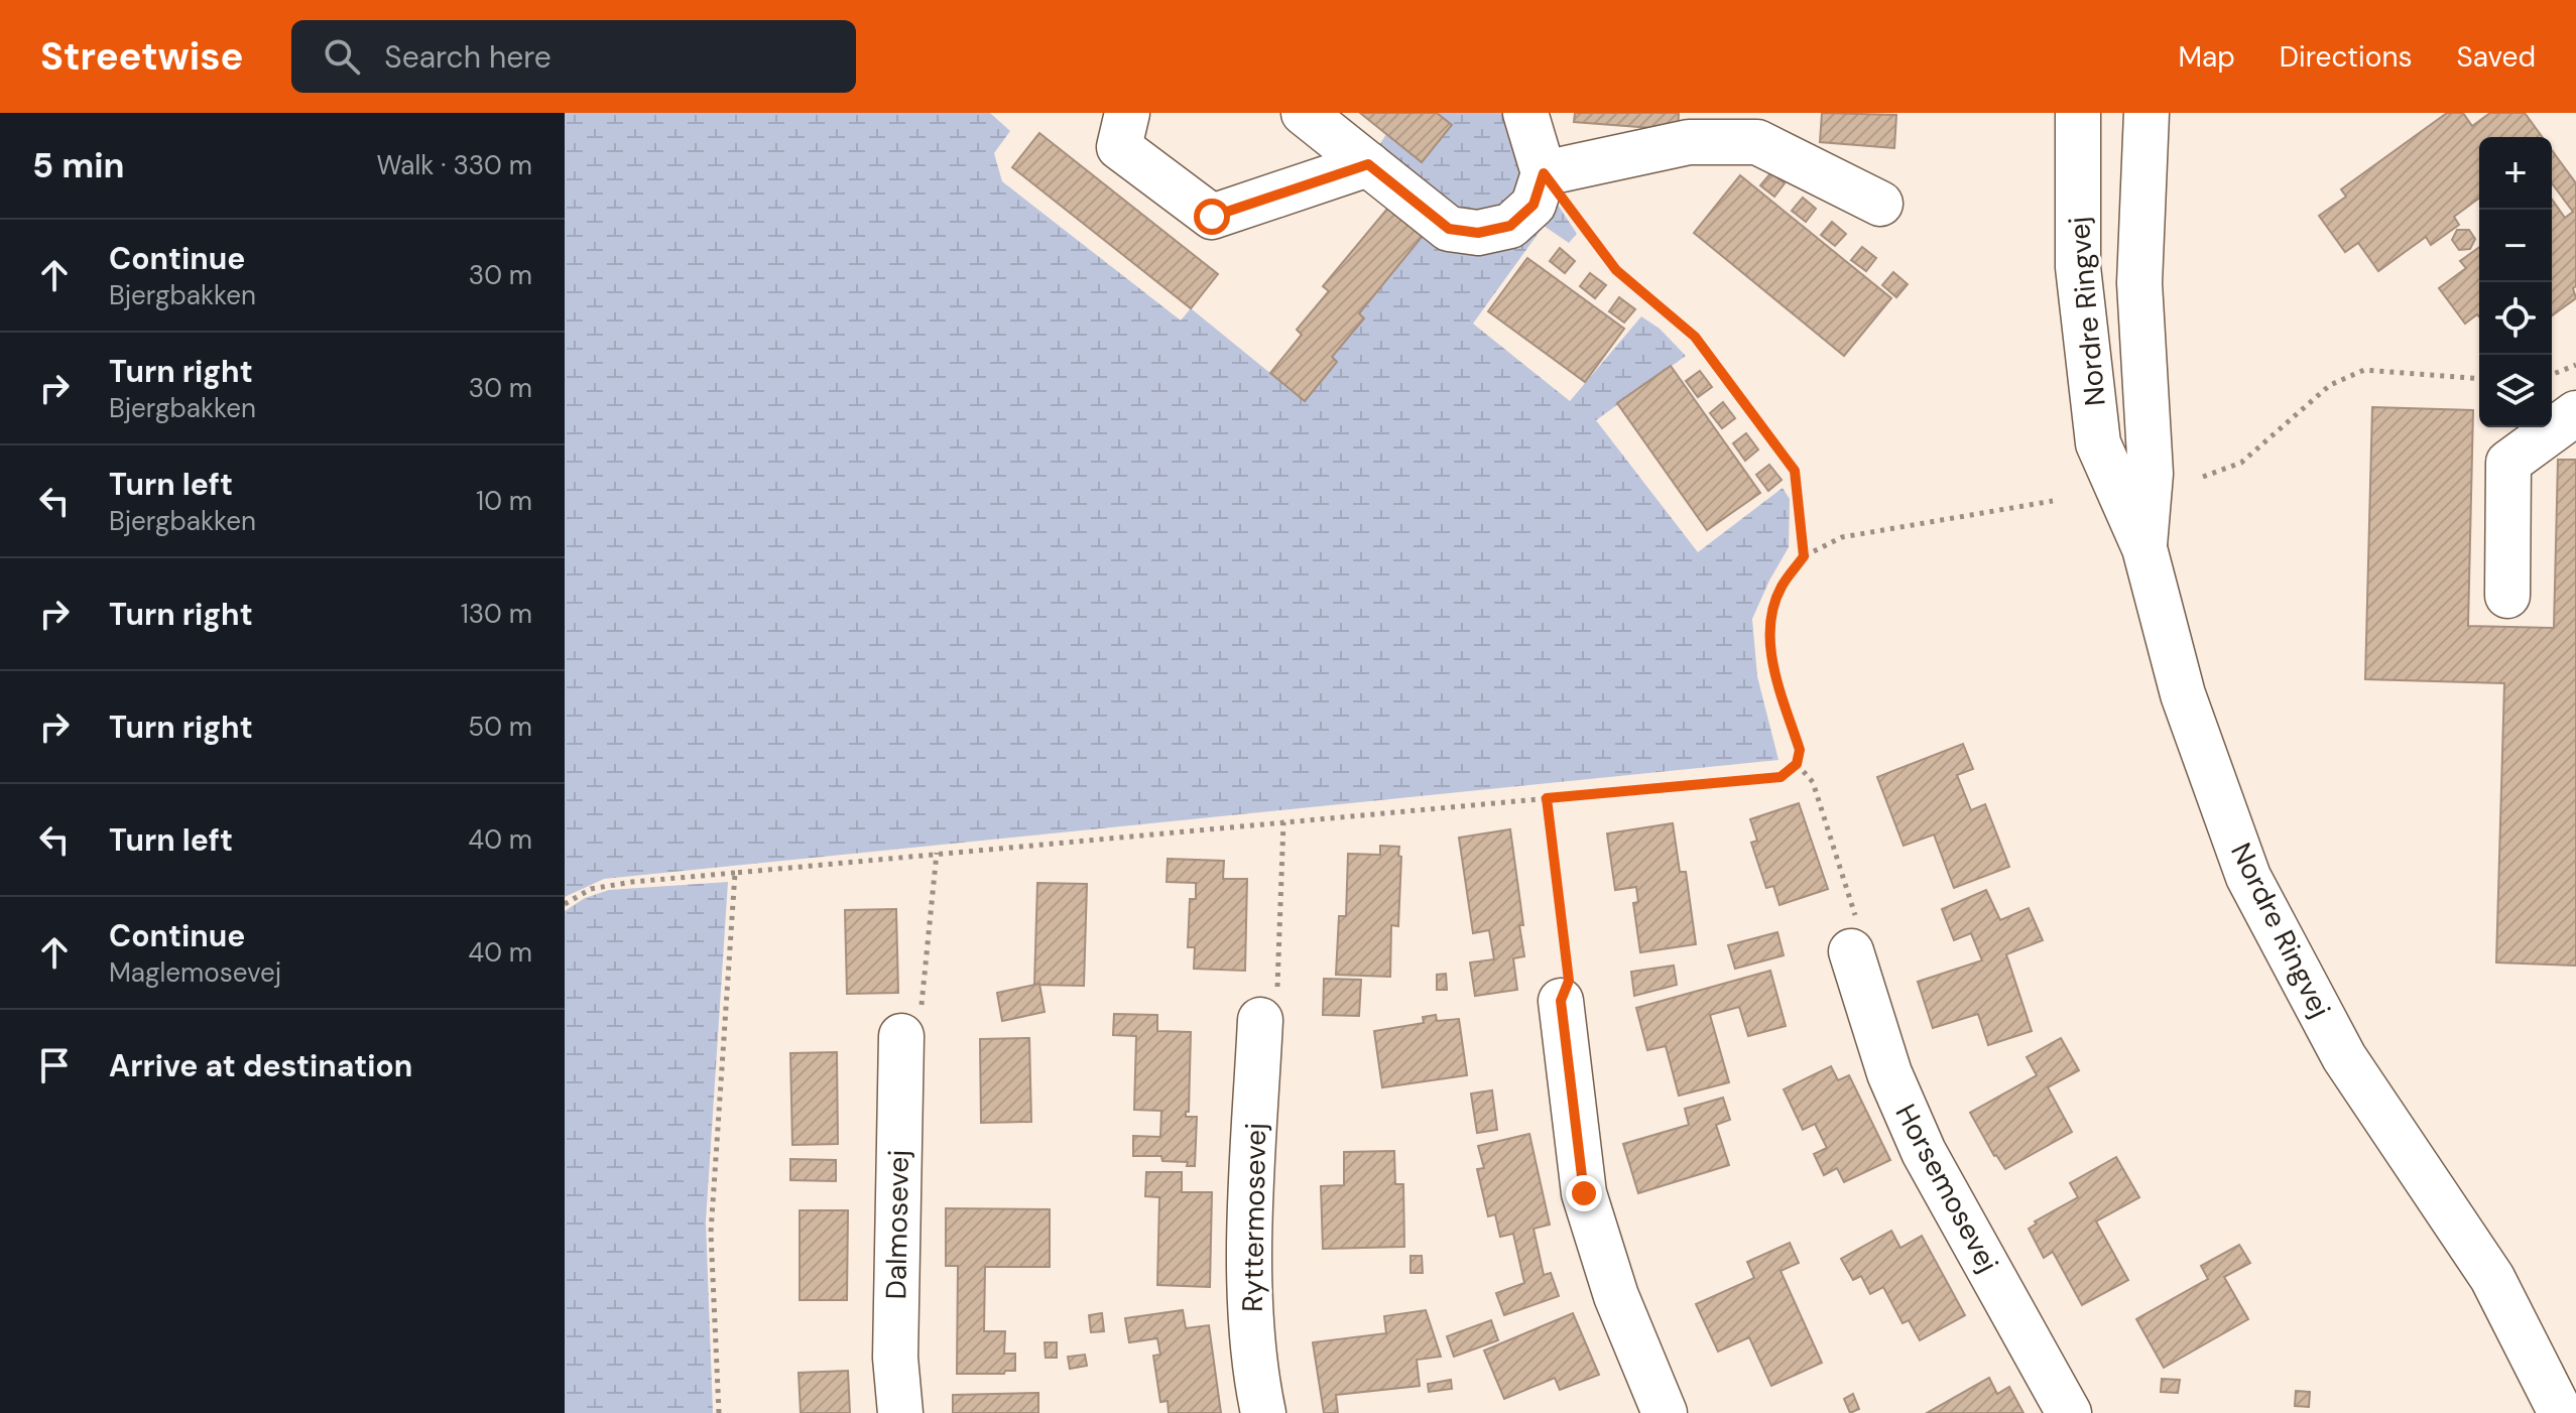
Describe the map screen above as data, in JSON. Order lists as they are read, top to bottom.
{
  "streets": {
    "street": [
      "Nordre Ringvej",
      "Horsemosevej",
      "Ryttermosevej",
      "Dalmosevej"
    ]
  },
  "page": {
    "header": "Streetwise",
    "search": "Search here",
    "nav": ["Map", "Directions", "Saved"],
    "heading": ["5 min", "Walk · 330 m"],
    "map_buttons": ["+", "−"],
    "list": [
      ["Continue", "Bjergbakken", "30 m"],
      ["Turn right", "Bjergbakken", "30 m"],
      ["Turn left", "Bjergbakken", "10 m"],
      ["Turn right", "130 m"],
      ["Turn right", "50 m"],
      ["Turn left", "40 m"],
      ["Continue", "Maglemosevej", "40 m"],
      "Arrive at destination"
    ]
  }
}
